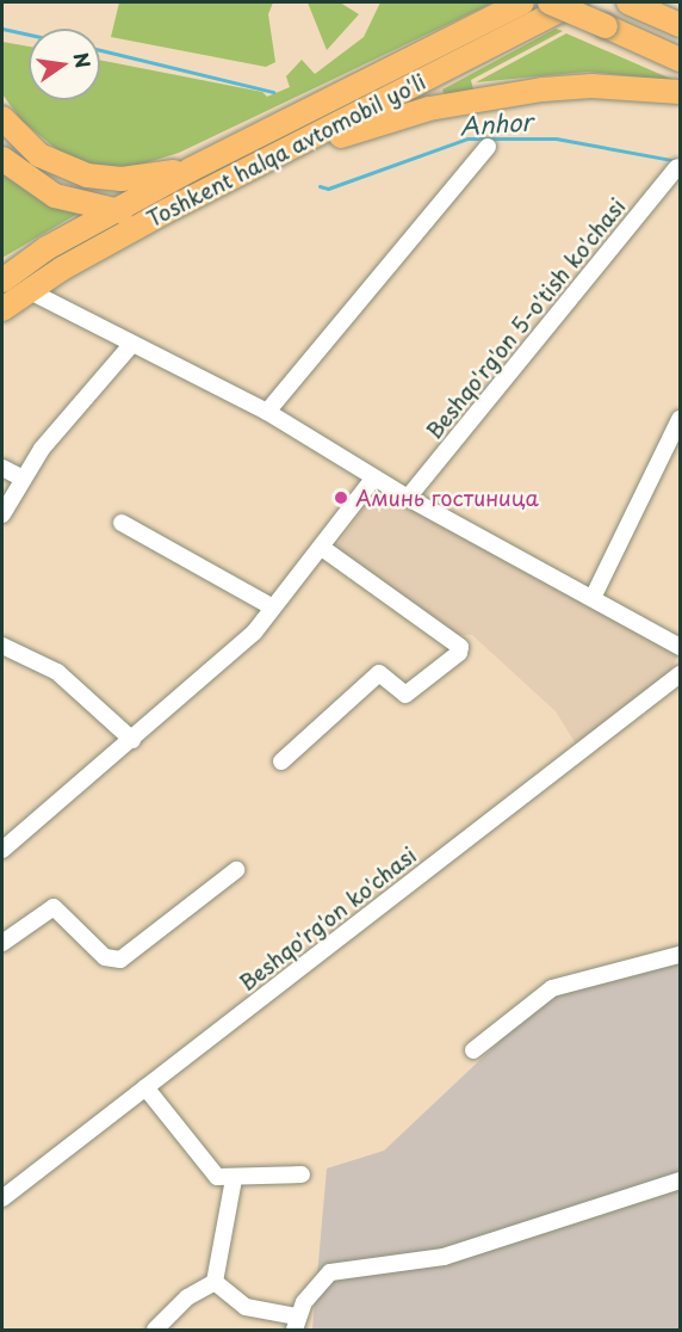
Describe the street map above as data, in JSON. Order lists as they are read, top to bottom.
{
  "streets": {
    "highway": ["Toshkent halqa avtomobil yo'li"],
    "street": ["Beshqo'rg'on 5-o'tish ko'chasi", "Beshqo'rg'on ko'chasi"]
  },
  "water": ["Anhor"],
  "places": ["Аминь гостиница"],
  "north": "right"
}
